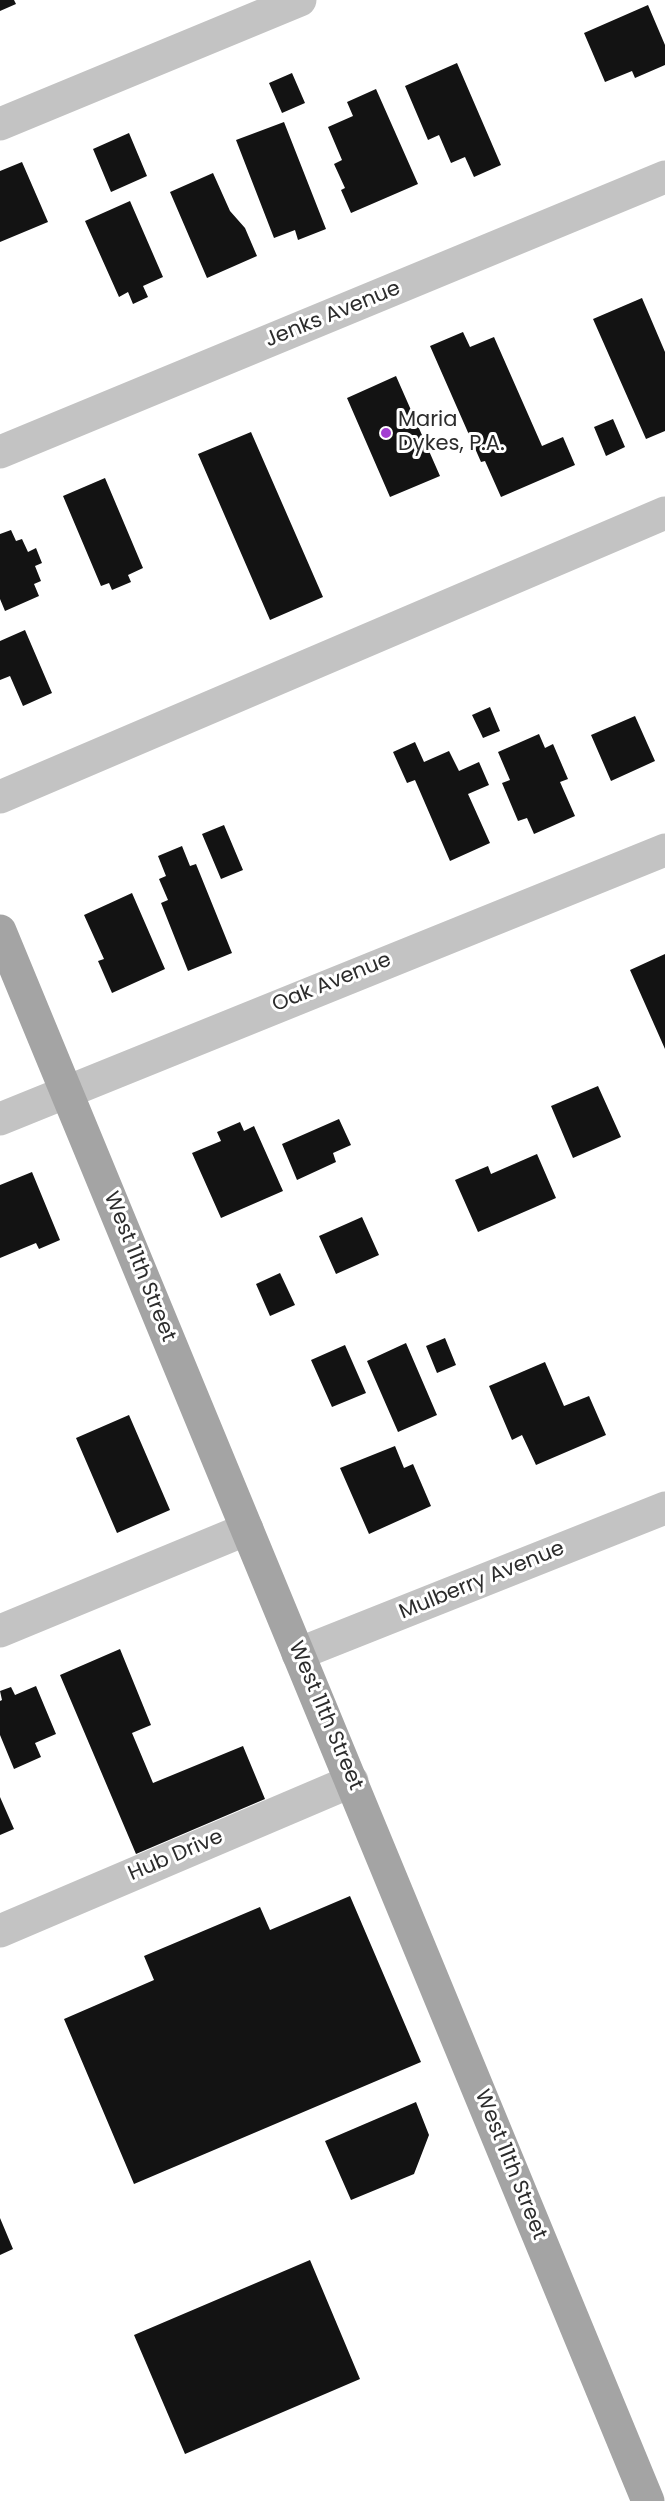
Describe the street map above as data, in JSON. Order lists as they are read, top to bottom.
{
  "streets": {
    "main road": ["West 11th Street"],
    "street": [
      "Jenks Avenue",
      "Oak Avenue",
      "Mulberry Avenue",
      "Hub Drive"
    ]
  },
  "crossings": [
    ["Oak Avenue", "West 11th Street"],
    ["West 11th Street", "Mulberry Avenue"],
    ["West 11th Street", "Hub Drive"]
  ],
  "places": ["Maria Dykes, P.A."]
}
